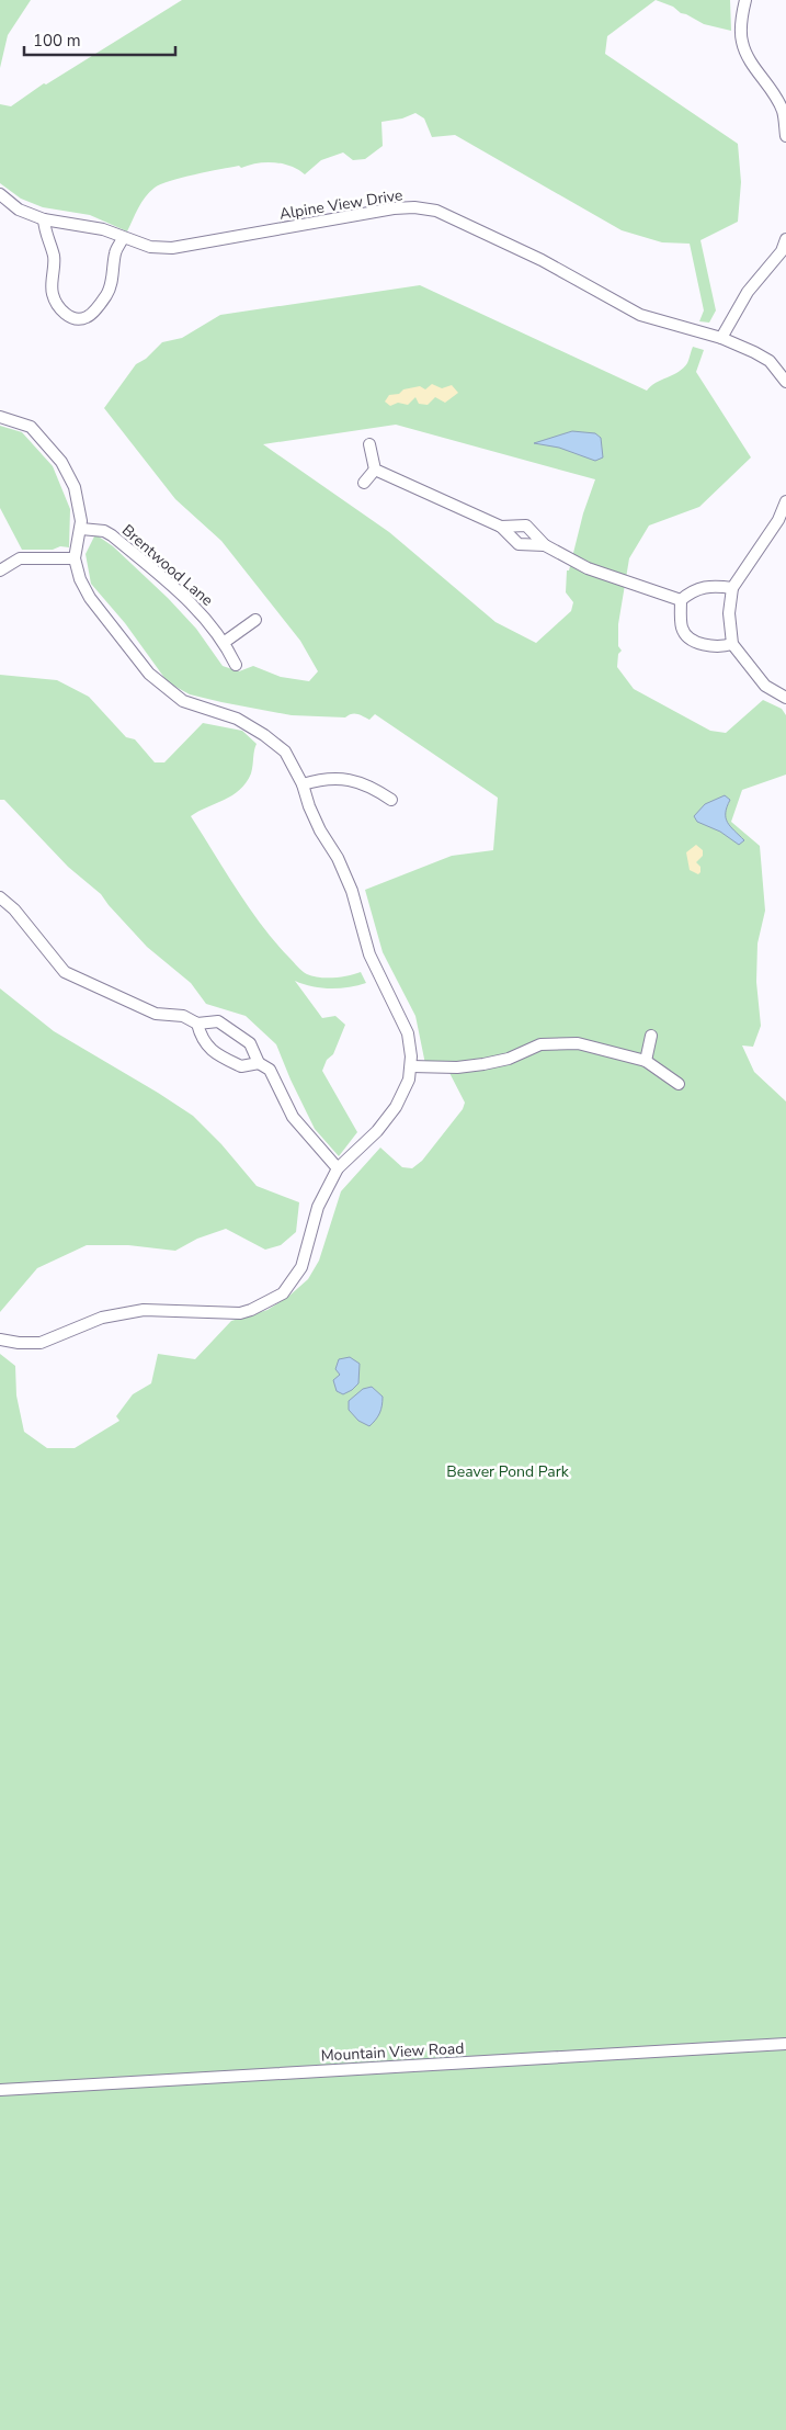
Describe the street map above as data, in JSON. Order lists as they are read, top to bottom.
{
  "streets": {
    "street": ["Alpine View Drive", "Brentwood Lane", "Mountain View Road"]
  },
  "parks": ["Beaver Pond Park"],
  "scale_bar": "100 m"
}
